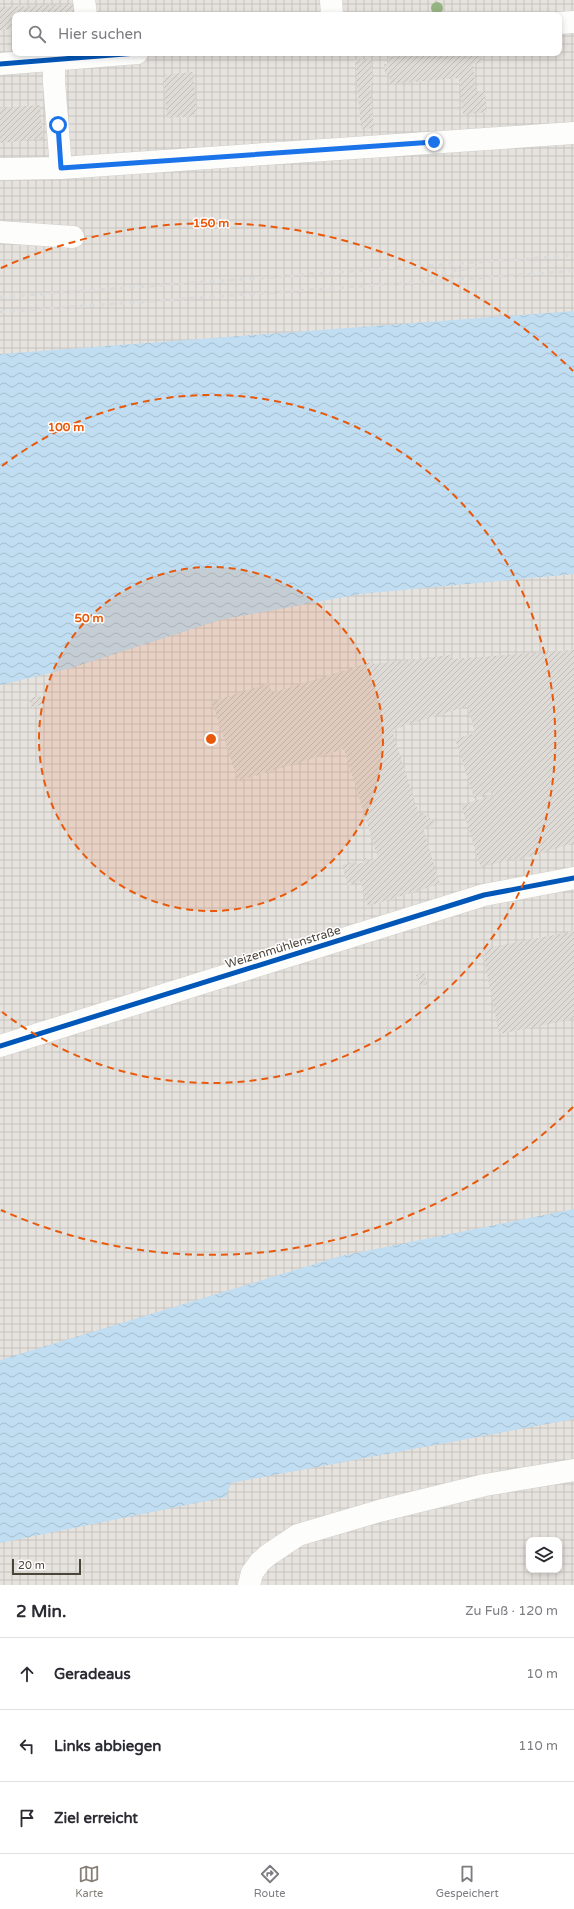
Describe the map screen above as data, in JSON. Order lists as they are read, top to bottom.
{
  "streets": {
    "street": ["Weizenmühlenstraße"]
  },
  "scale_bar": "20 m",
  "page": {
    "search": "Hier suchen",
    "scale": "20 m",
    "heading": ["2 Min.", "Zu Fuß · 120 m"],
    "list": [
      ["Geradeaus", "10 m"],
      ["Links abbiegen", "110 m"],
      "Ziel erreicht"
    ],
    "nav": ["Karte", "Route", "Gespeichert"]
  },
  "rings": ["150 m", "100 m", "50 m"]
}
